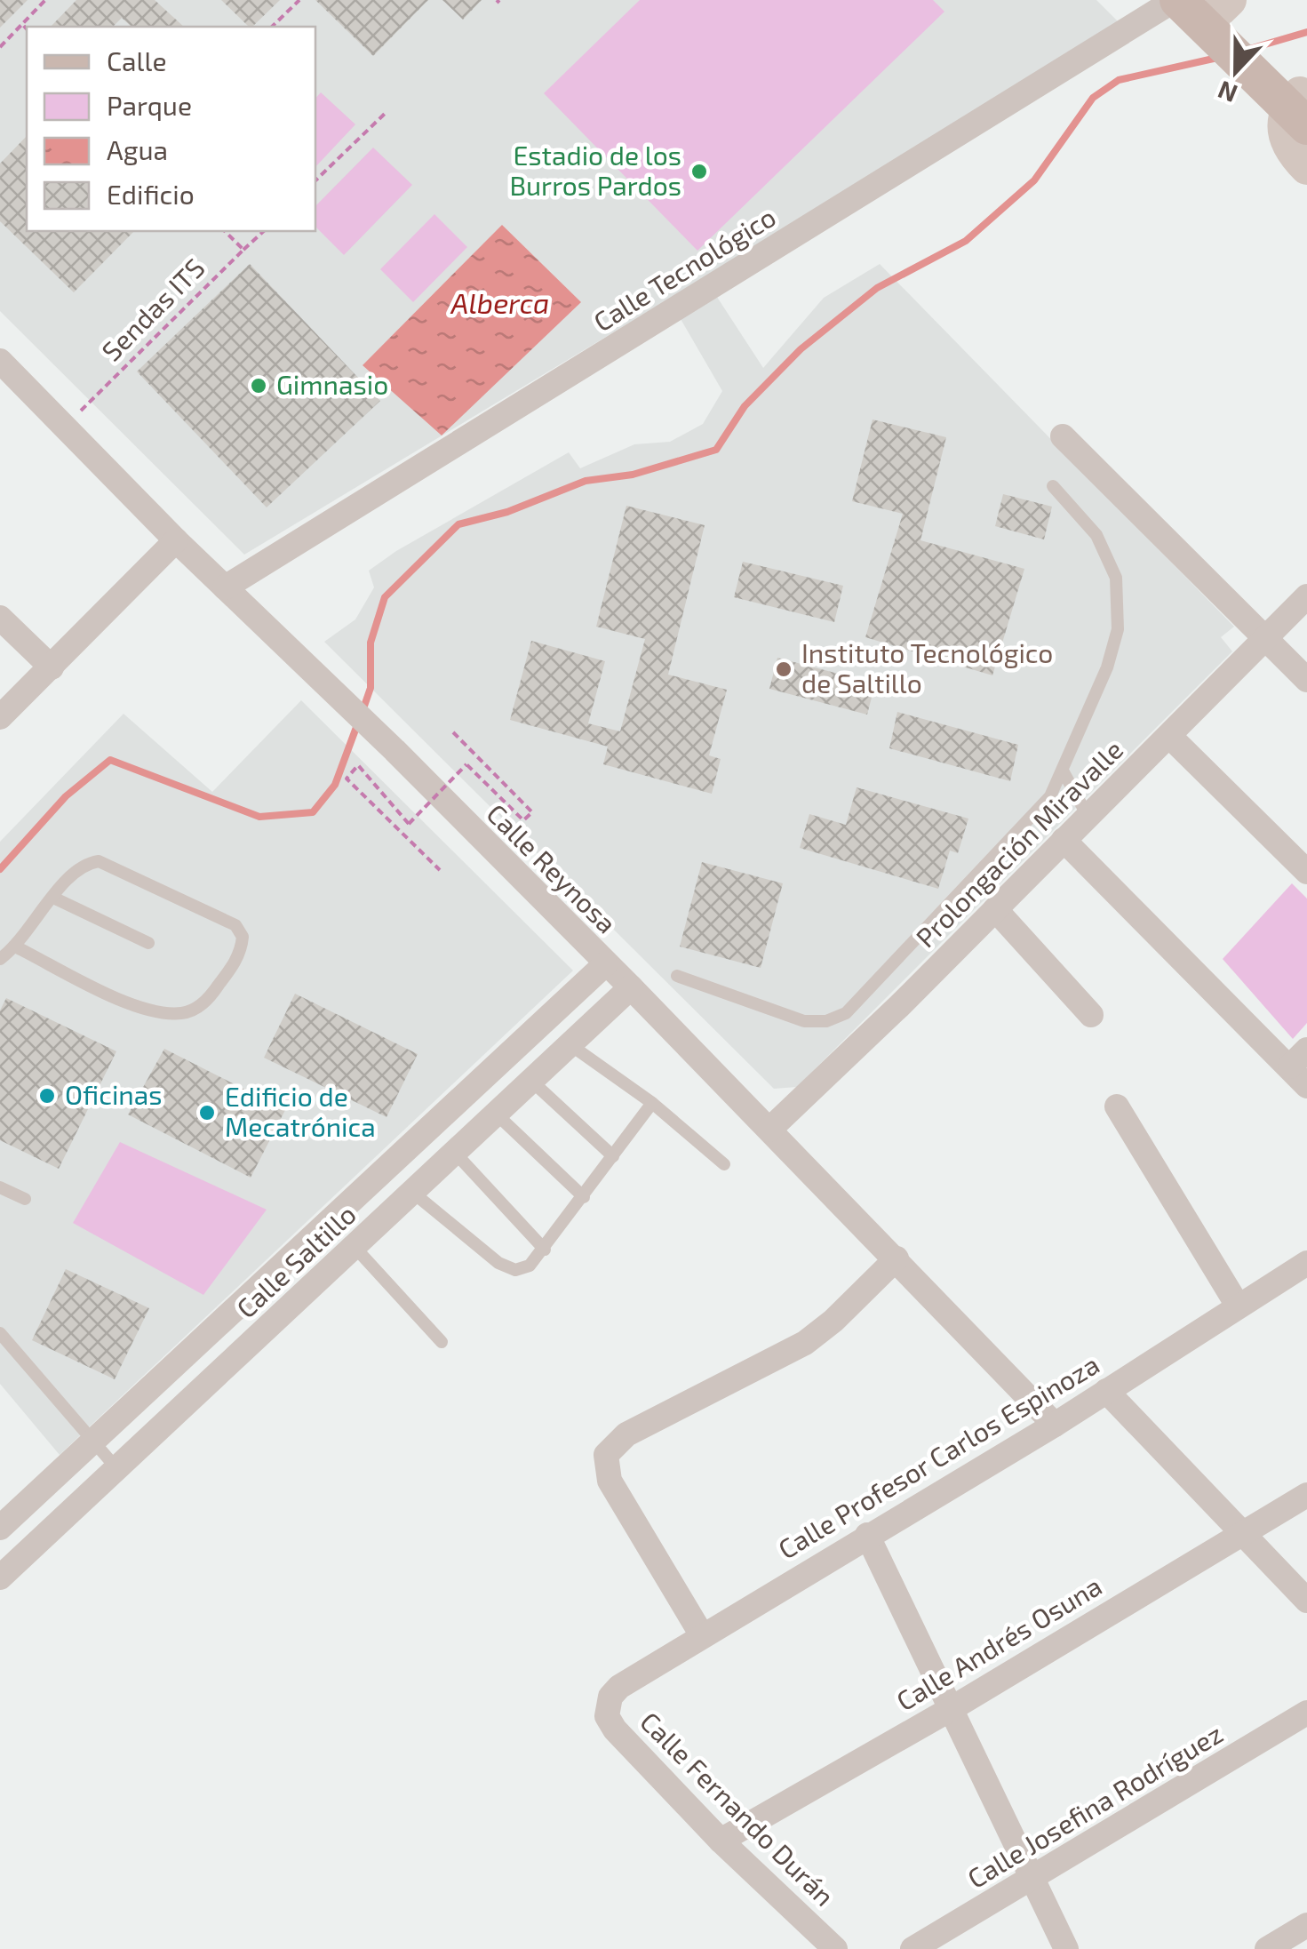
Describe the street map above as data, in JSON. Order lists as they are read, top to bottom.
{
  "streets": {
    "street": [
      "Calle Tecnológico",
      "Prolongación Miravalle",
      "Calle Reynosa",
      "Calle Saltillo",
      "Calle Profesor Carlos Espinoza",
      "Calle Andrés Osuna",
      "Calle Josefina Rodríguez",
      "Calle Fernando Durán"
    ],
    "path": ["Sendas ITS"]
  },
  "crossings": [
    ["Calle Tecnológico", "Calle Reynosa"],
    ["Prolongación Miravalle", "Calle Reynosa"],
    ["Calle Reynosa", "Calle Saltillo"],
    ["Calle Reynosa", "Calle Profesor Carlos Espinoza"],
    ["Calle Profesor Carlos Espinoza", "Calle Fernando Durán"],
    ["Calle Andrés Osuna", "Calle Fernando Durán"]
  ],
  "water": ["Alberca"],
  "places": [
    "Estadio de los Burros Pardos",
    "Gimnasio",
    "Instituto Tecnológico de Saltillo",
    "Oficinas",
    "Edificio de Mecatrónica"
  ],
  "legend": [
    "Calle",
    "Parque",
    "Agua",
    "Edificio"
  ],
  "north": "bottom"
}
